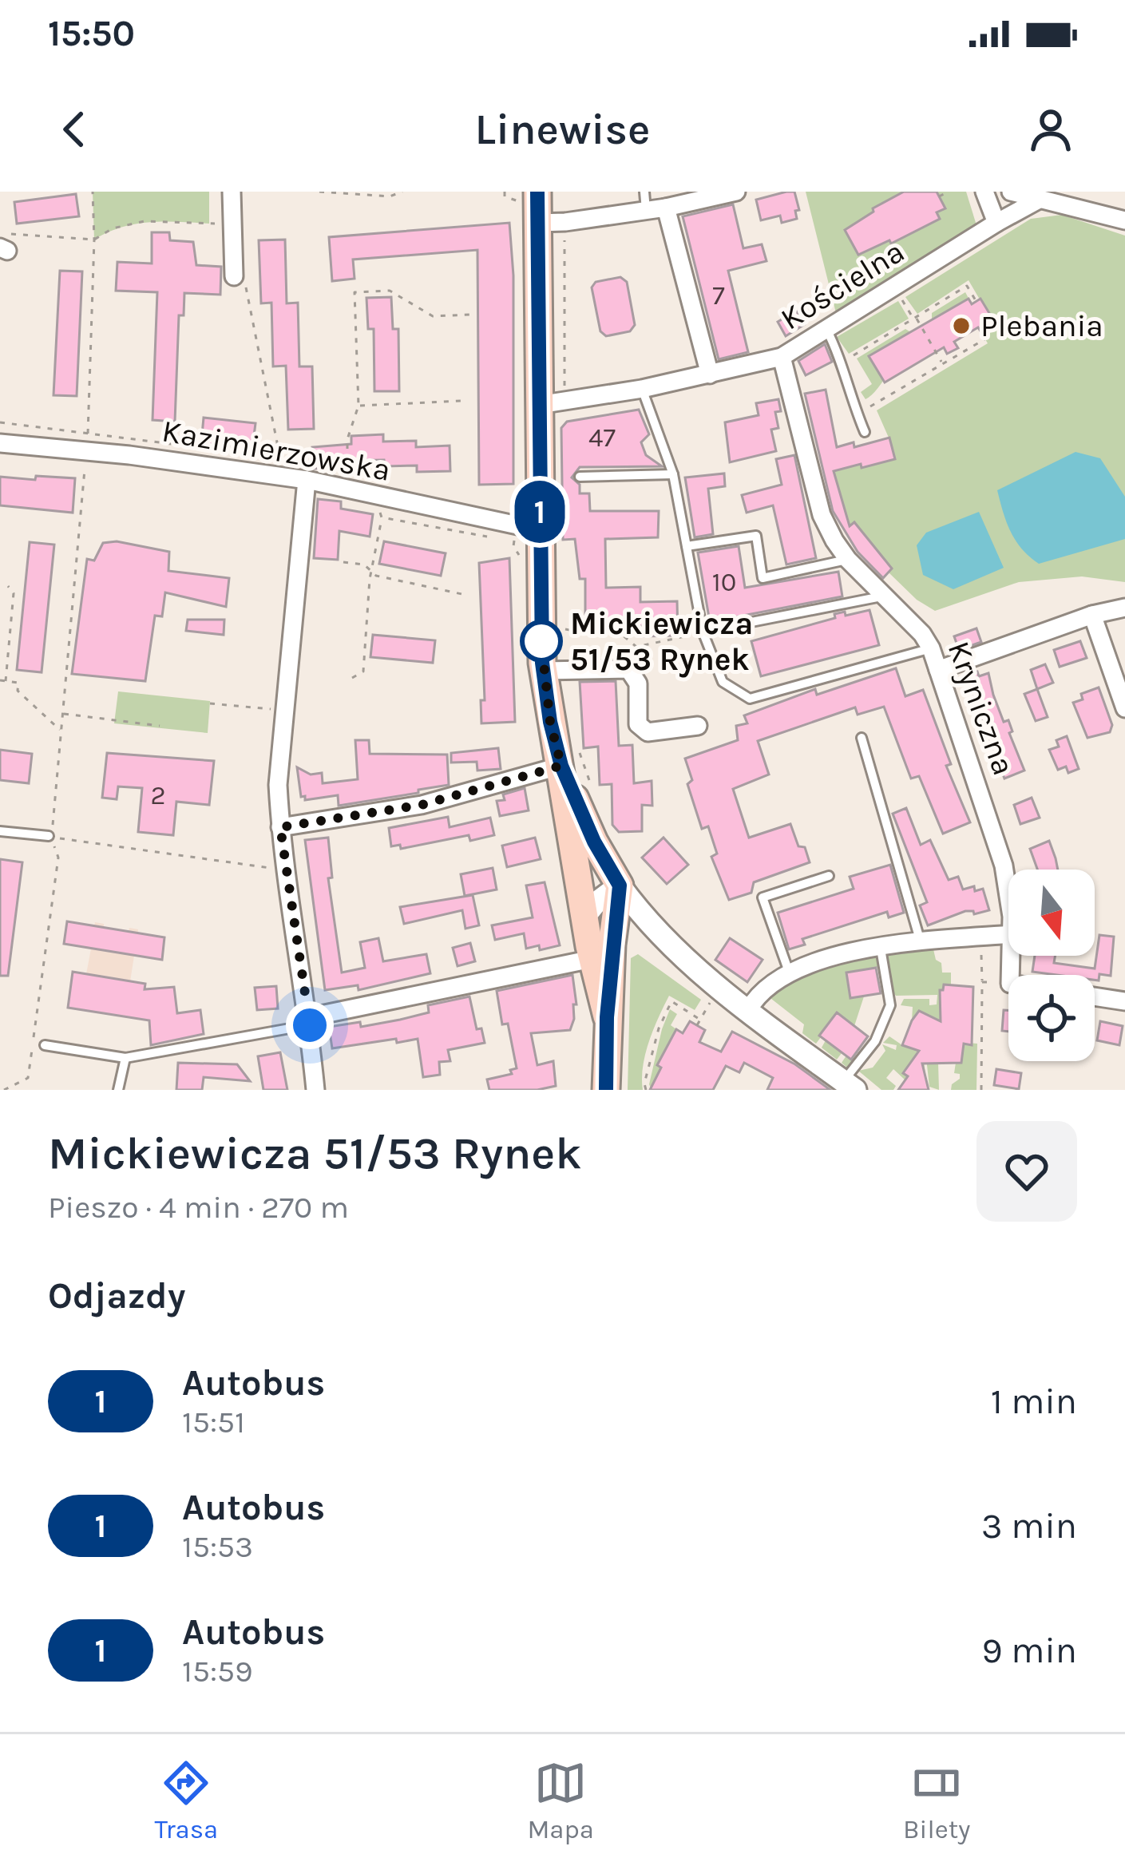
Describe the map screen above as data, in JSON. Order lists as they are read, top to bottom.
{
  "streets": {
    "street": ["Kościelna", "Kazimierzowska", "Kryniczna"]
  },
  "crossings": [
    ["Kościelna", "Kryniczna"]
  ],
  "places": ["Plebania", "Mickiewicza 51/53 Rynek"],
  "lines": ["bus line 1"],
  "house_numbers": [
    "7",
    "47",
    "10",
    "2"
  ],
  "north": "bottom",
  "page": {
    "status": "15:50",
    "header": "Linewise",
    "on_map": "1",
    "heading": [
      ["Mickiewicza 51/53 Rynek", "Pieszo · 4 min · 270 m"],
      "Odjazdy"
    ],
    "list": [
      {
        "mark": "1",
        "name": "Autobus",
        "note": "15:51",
        "value": "1 min"
      },
      {
        "mark": "1",
        "name": "Autobus",
        "note": "15:53",
        "value": "3 min"
      },
      {
        "mark": "1",
        "name": "Autobus",
        "note": "15:59",
        "value": "9 min"
      }
    ],
    "tabs": ["Trasa", "Mapa", "Bilety"]
  }
}
